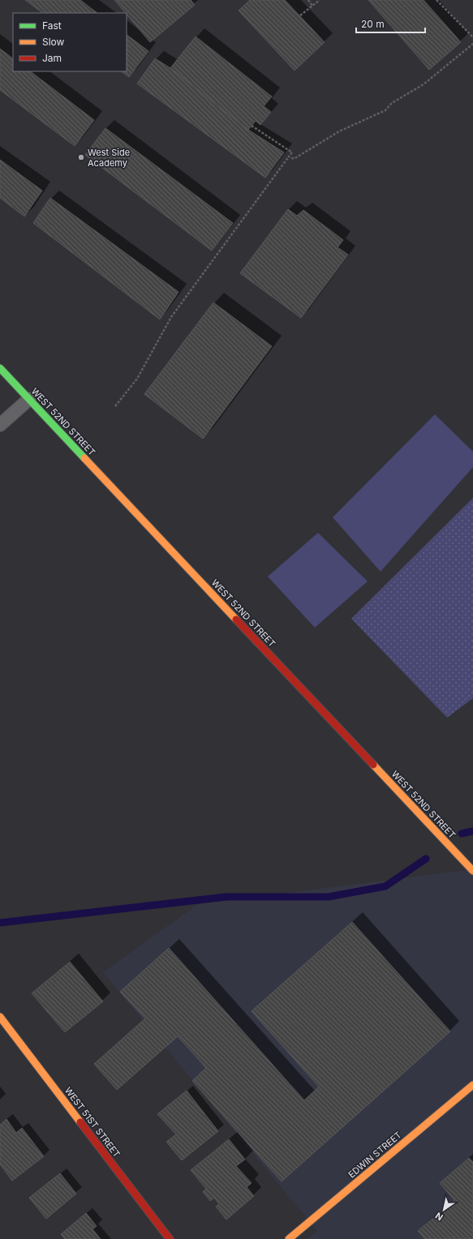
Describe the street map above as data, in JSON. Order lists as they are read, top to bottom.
{
  "streets": {
    "main road": ["WEST 52ND STREET", "WEST 51ST STREET", "EDWIN STREET"]
  },
  "places": ["West Side Academy"],
  "legend": ["Fast", "Slow", "Jam"],
  "scale_bar": "20 m",
  "north": "bottom left"
}
